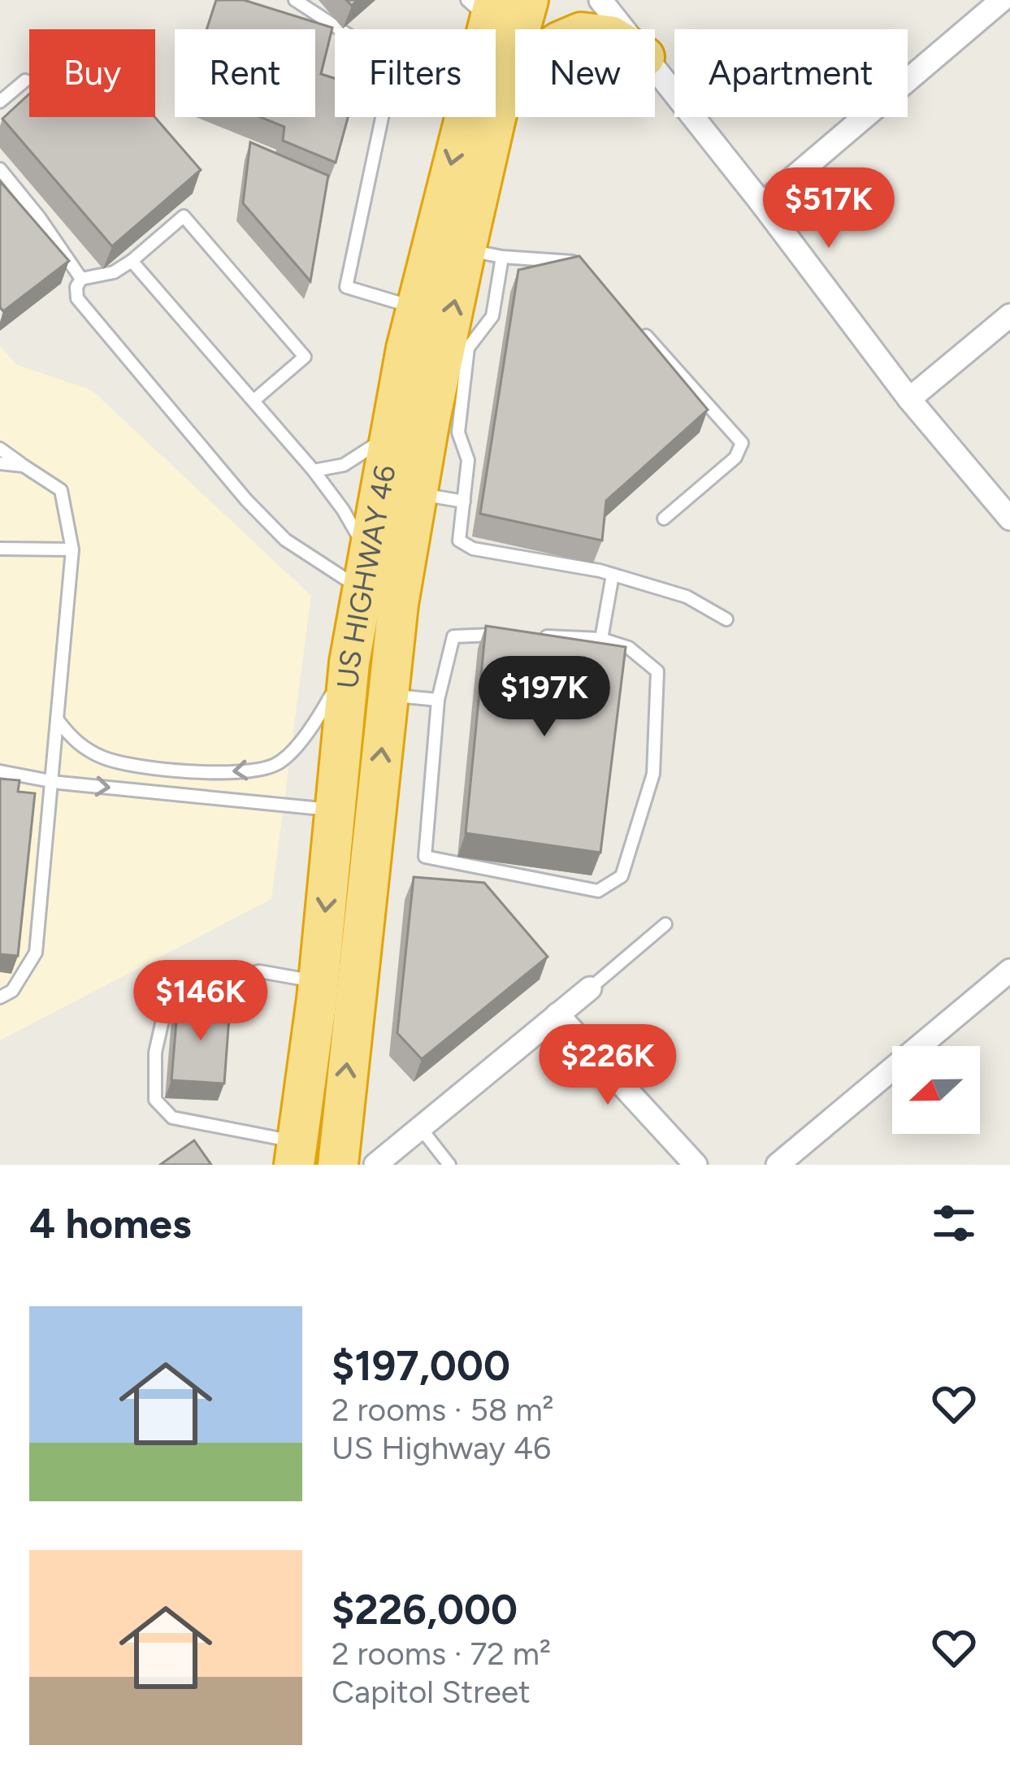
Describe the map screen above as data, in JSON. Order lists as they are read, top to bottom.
{
  "streets": {
    "highway": ["US HIGHWAY 46"]
  },
  "north": "left",
  "page": {
    "chip": [
      "Buy",
      "Rent",
      "Filters",
      "New",
      "Apartment"
    ],
    "price": [
      "$517K",
      "$197K",
      "$146K",
      "$226K"
    ],
    "heading": "4 homes",
    "list": [
      {
        "name": "$197,000",
        "note": "2 rooms · 58 m² · US Highway 46"
      },
      {
        "name": "$226,000",
        "note": "2 rooms · 72 m² · Capitol Street"
      }
    ]
  }
}
